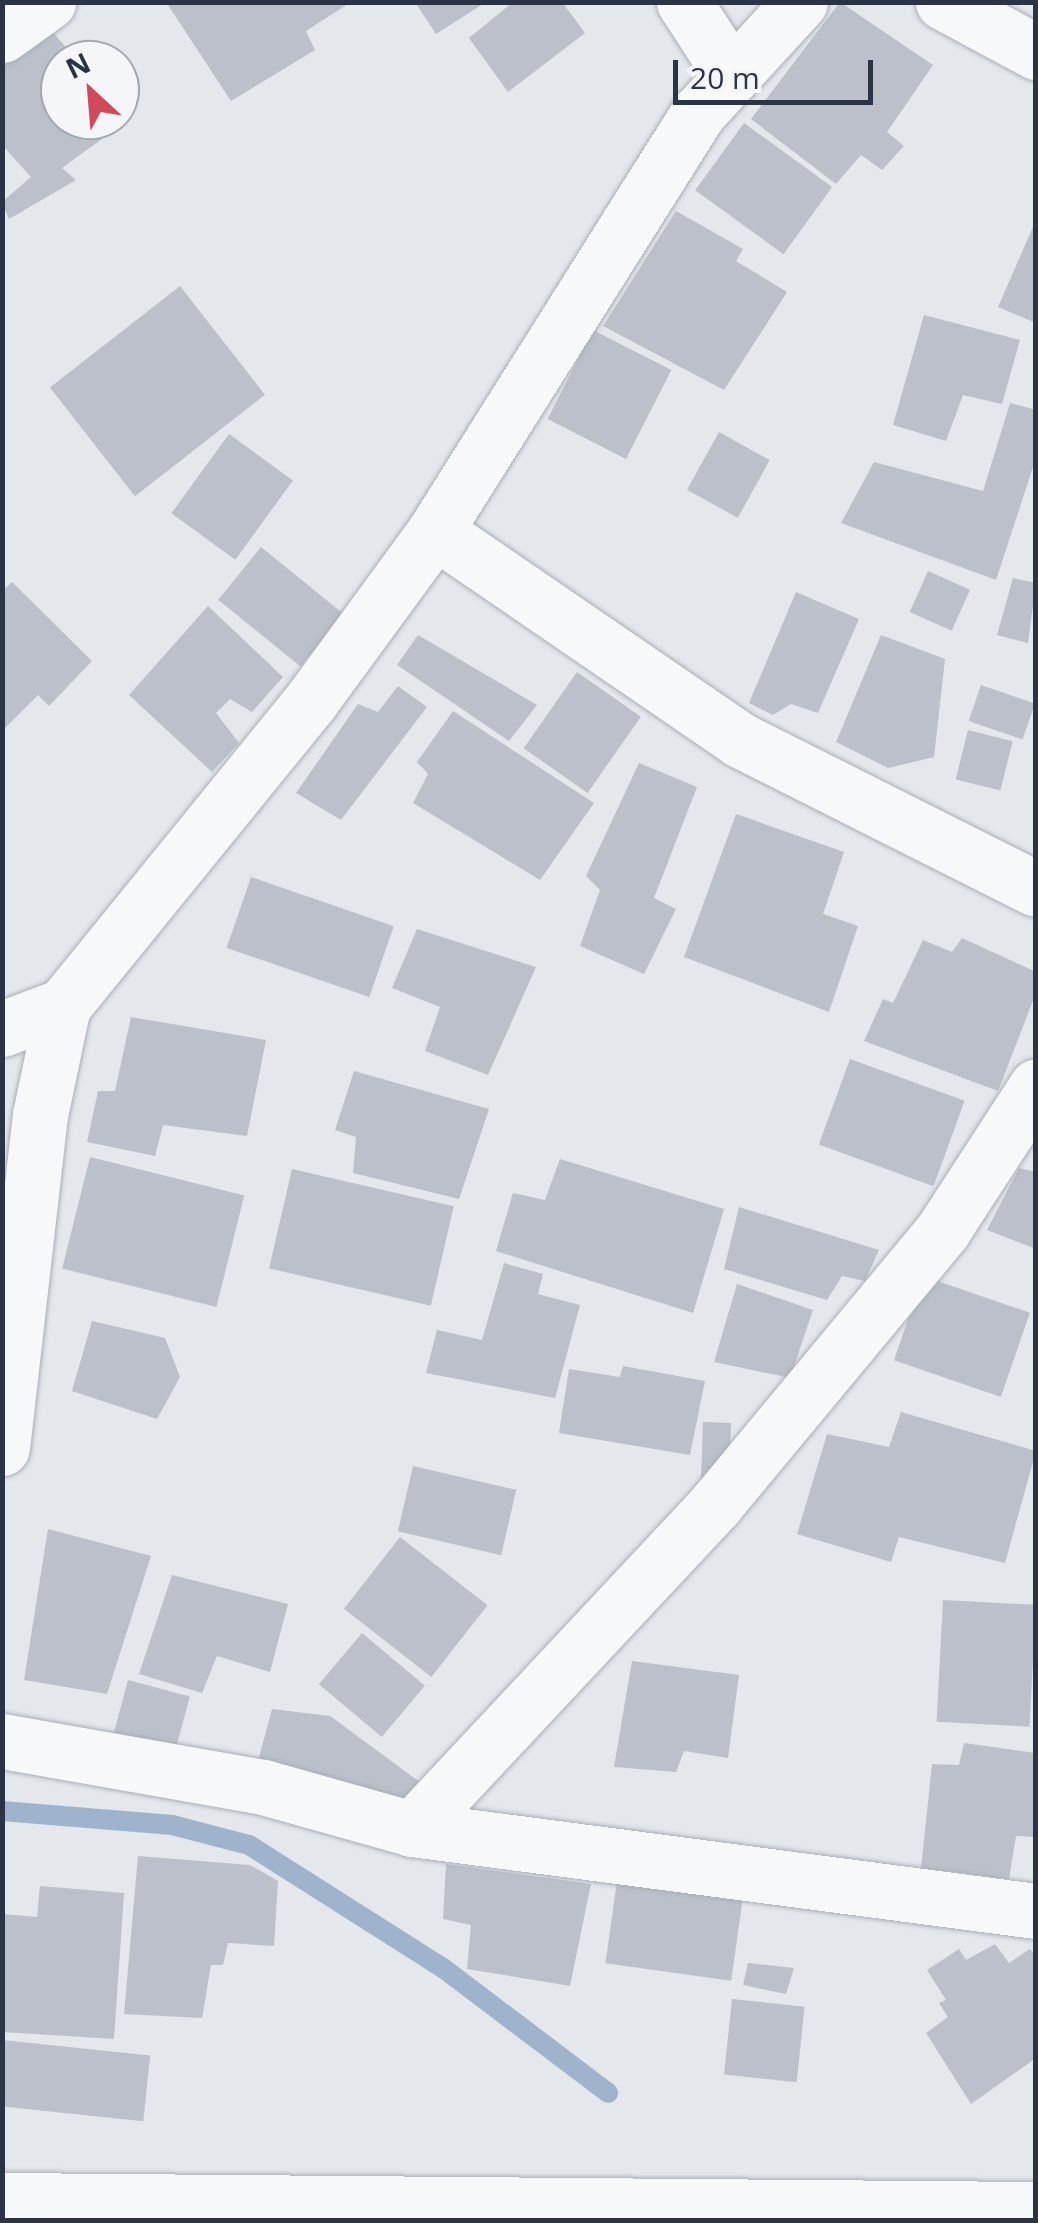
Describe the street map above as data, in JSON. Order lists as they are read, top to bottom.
{
  "scale_bar": "20 m",
  "north": "top left"
}
